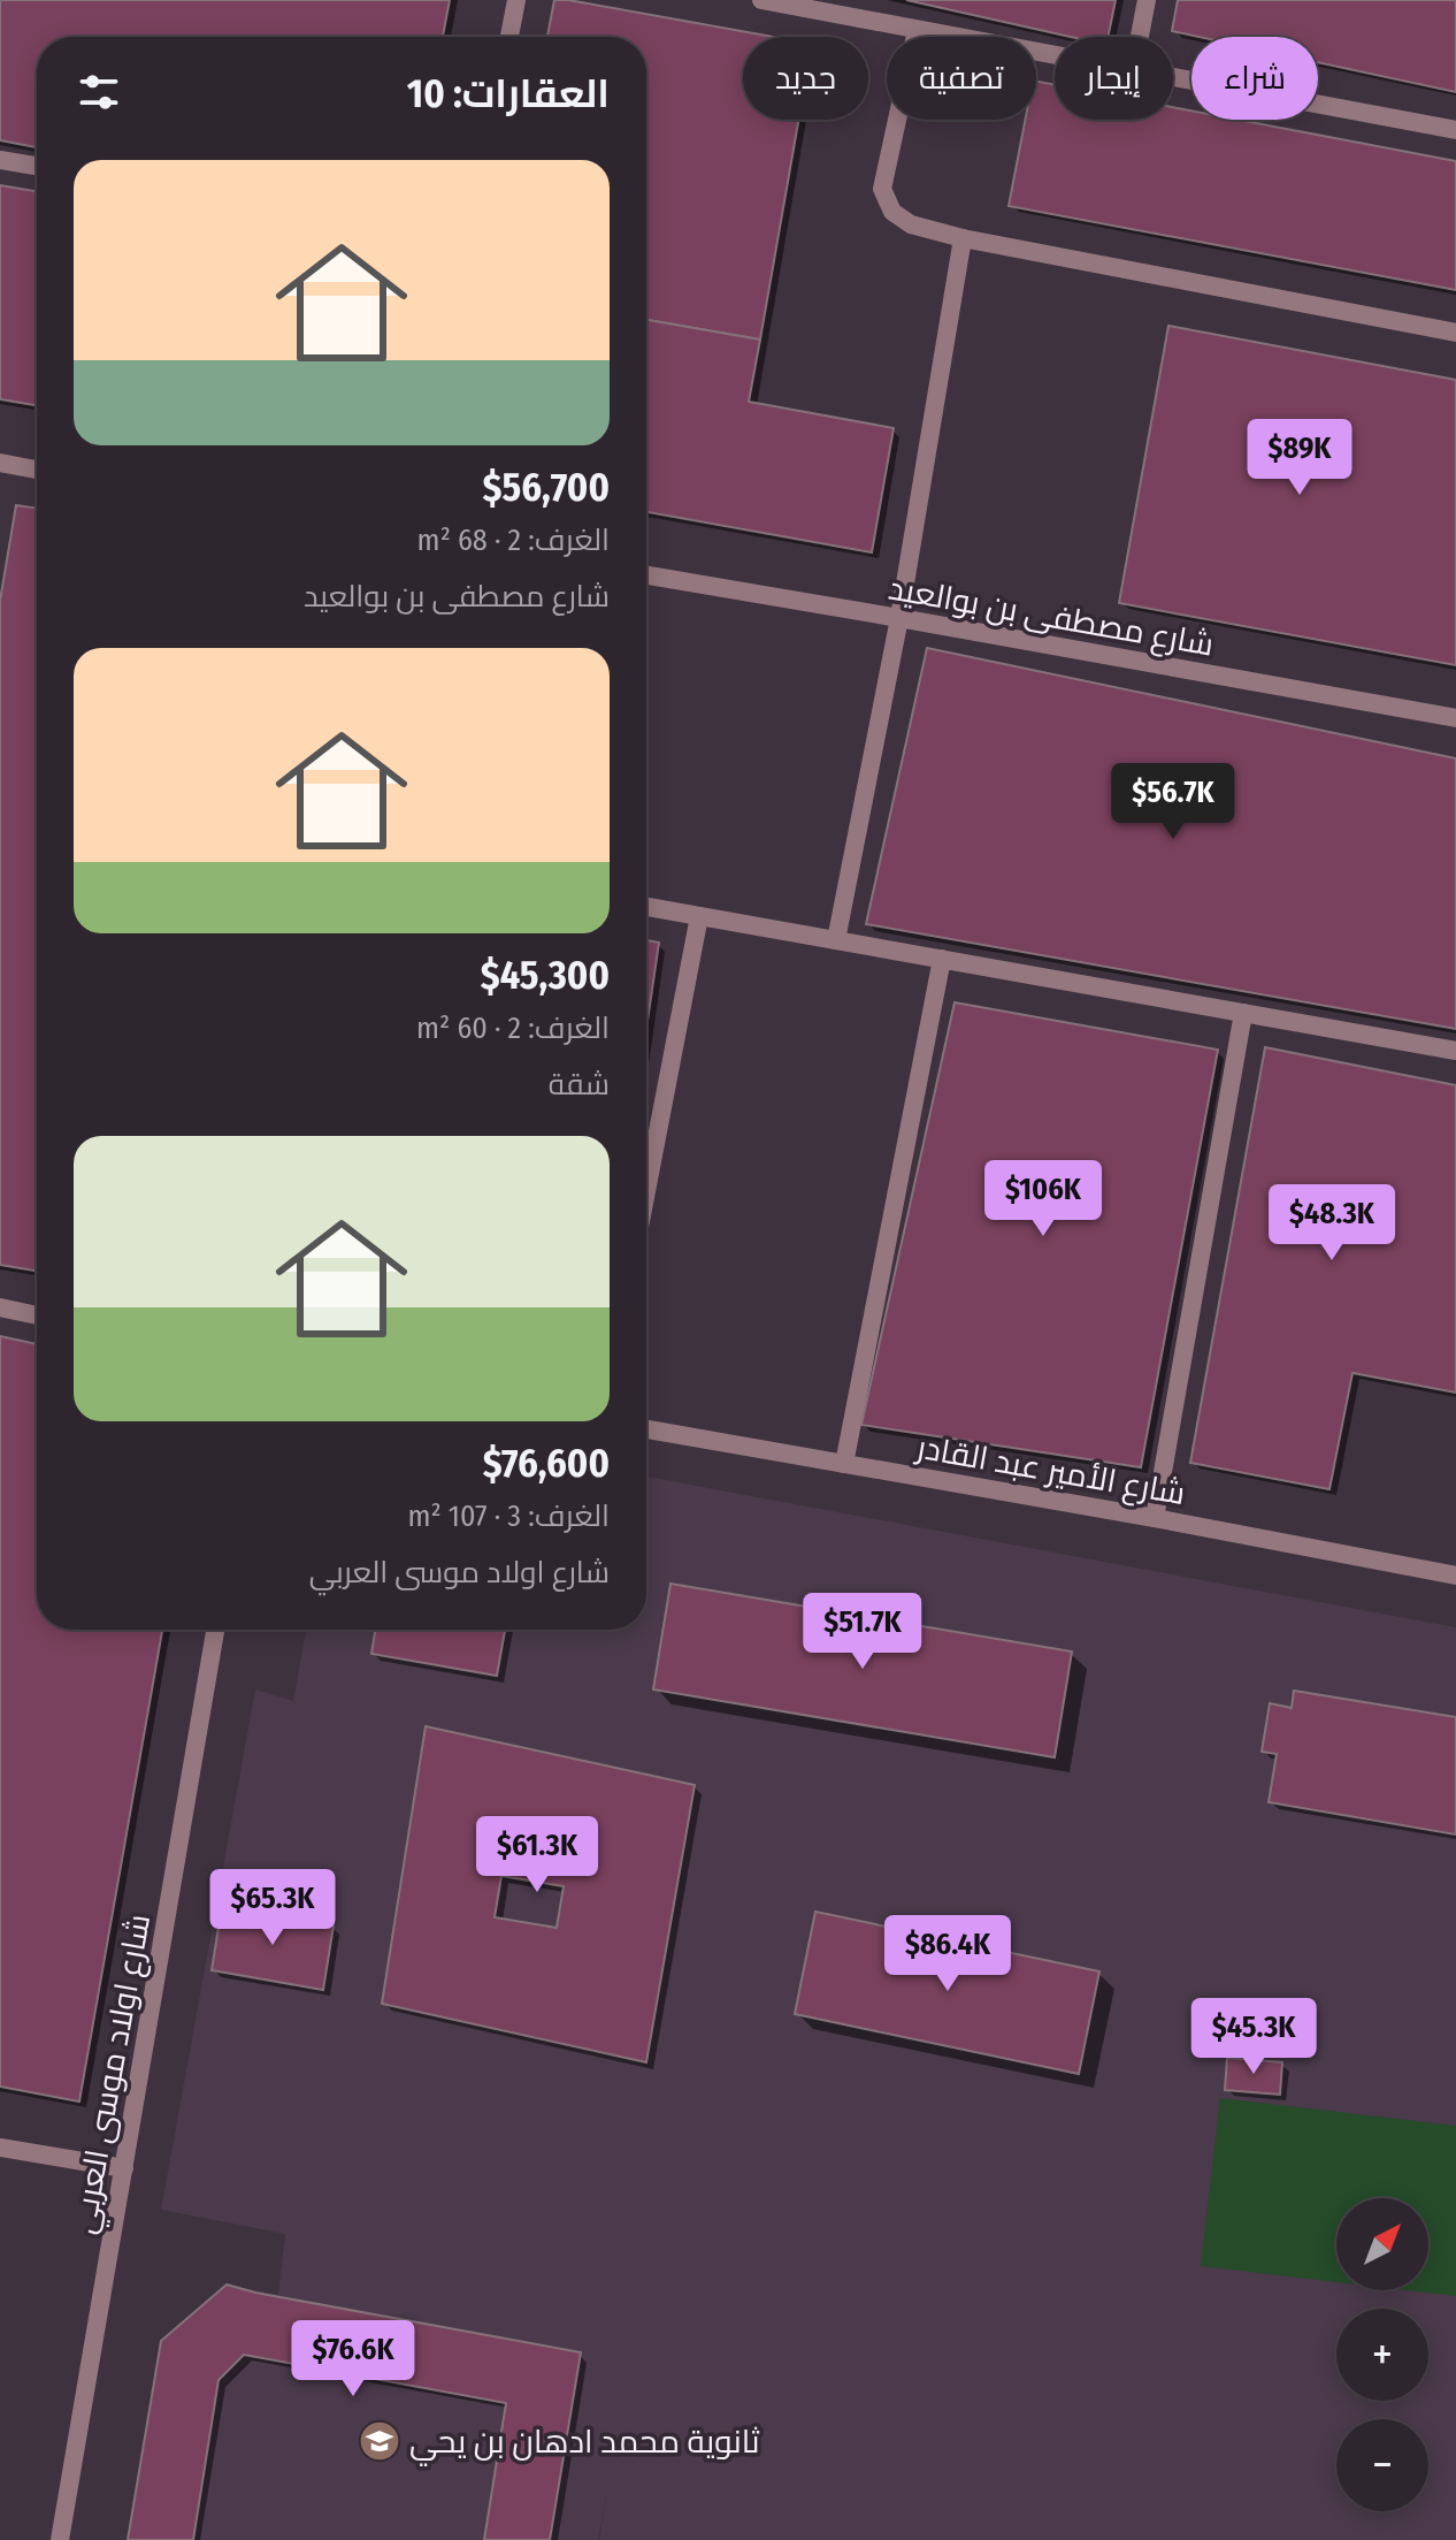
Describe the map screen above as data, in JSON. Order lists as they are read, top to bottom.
{
  "streets": {
    "street": ["شارع مصطفى بن بوالعيد", "شارع الأمير عبد القادر", "شارع اولاد موسى العربي"]
  },
  "places": {
    "school or university": ["ثانوية محمد ادهان بن يحي"]
  },
  "north": "top right",
  "page": {
    "chip": [
      "شراء",
      "إيجار",
      "تصفية",
      "جديد"
    ],
    "heading": "العقارات: 10",
    "list": [
      {
        "name": "$56,700",
        "note": "الغرف: 2 · 68 m² · شارع مصطفى بن بوالعيد"
      },
      {
        "name": "$45,300",
        "note": "الغرف: 2 · 60 m² · شقة"
      },
      {
        "name": "$76,600",
        "note": "الغرف: 3 · 107 m² · شارع اولاد موسى العربي"
      }
    ],
    "price": [
      "$89K",
      "$56.7K",
      "$106K",
      "$48.3K",
      "$51.7K",
      "$61.3K",
      "$65.3K",
      "$86.4K",
      "$45.3K",
      "$76.6K"
    ],
    "map_buttons": ["+", "−"]
  }
}
